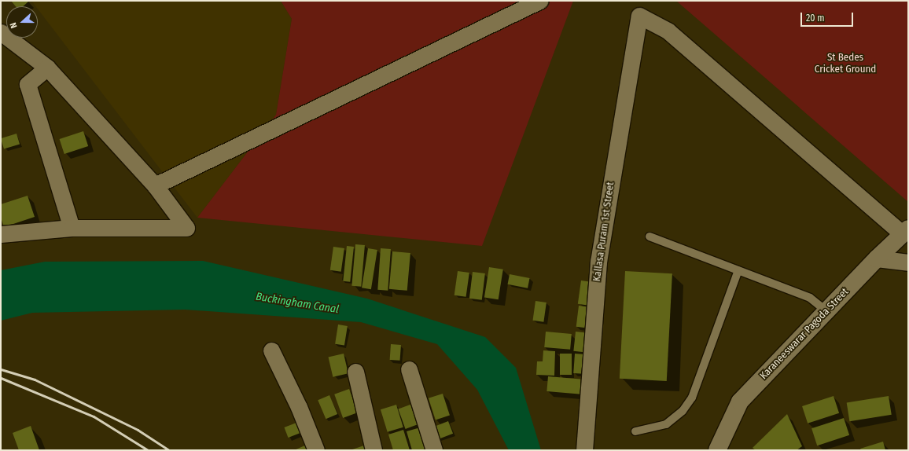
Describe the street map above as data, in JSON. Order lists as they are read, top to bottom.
{
  "streets": {
    "street": ["Kallasa Puram 1st Street", "Karaneeswarar Pagoda Street"]
  },
  "crossings": [
    ["Kallasa Puram 1st Street", "Karaneeswarar Pagoda Street"]
  ],
  "water": ["Buckingham Canal"],
  "parks": ["St Bedes Cricket Ground"],
  "scale_bar": "20 m",
  "north": "left"
}
